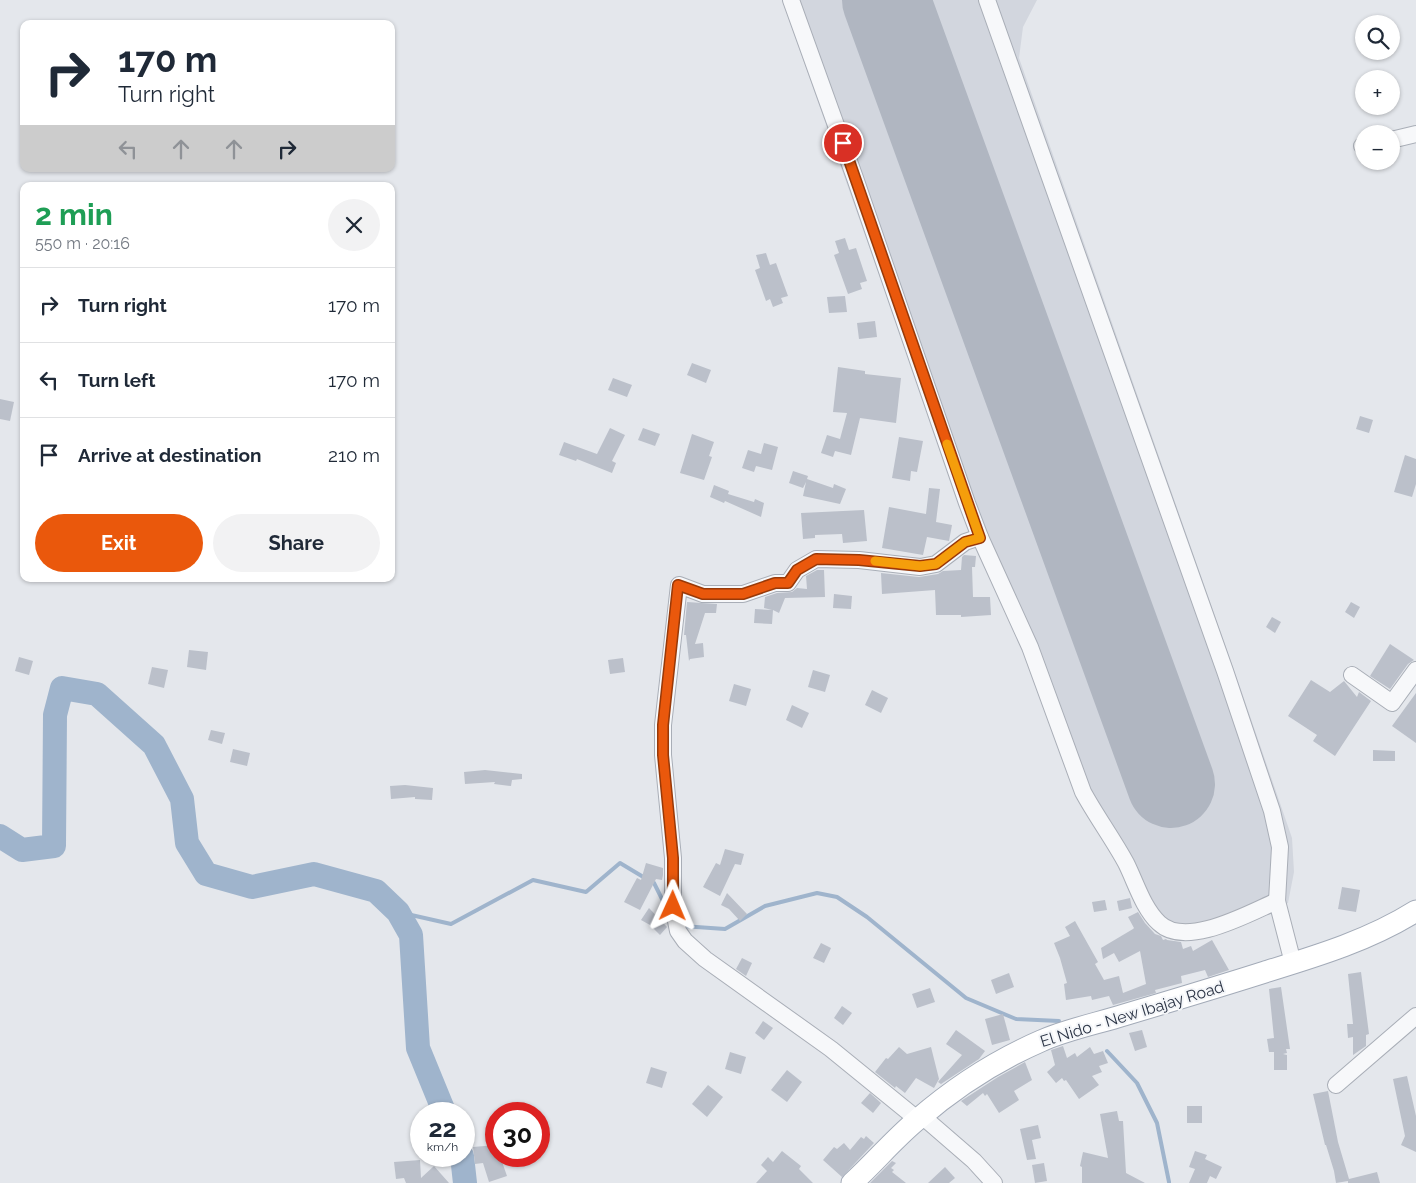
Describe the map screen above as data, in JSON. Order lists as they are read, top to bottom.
{
  "streets": {
    "main road": ["El Nido - New Ibajay Road"]
  },
  "page": {
    "map_buttons": ["+", "−"],
    "turn": ["170 m", "Turn right"],
    "heading": ["2 min", "550 m · 20:16"],
    "list": [
      {
        "name": "Turn right",
        "value": "170 m"
      },
      {
        "name": "Turn left",
        "value": "170 m"
      },
      {
        "name": "Arrive at destination",
        "value": "210 m"
      }
    ],
    "buttons": ["Exit", "Share"],
    "speed": "22 km/h",
    "limit": "30"
  }
}
